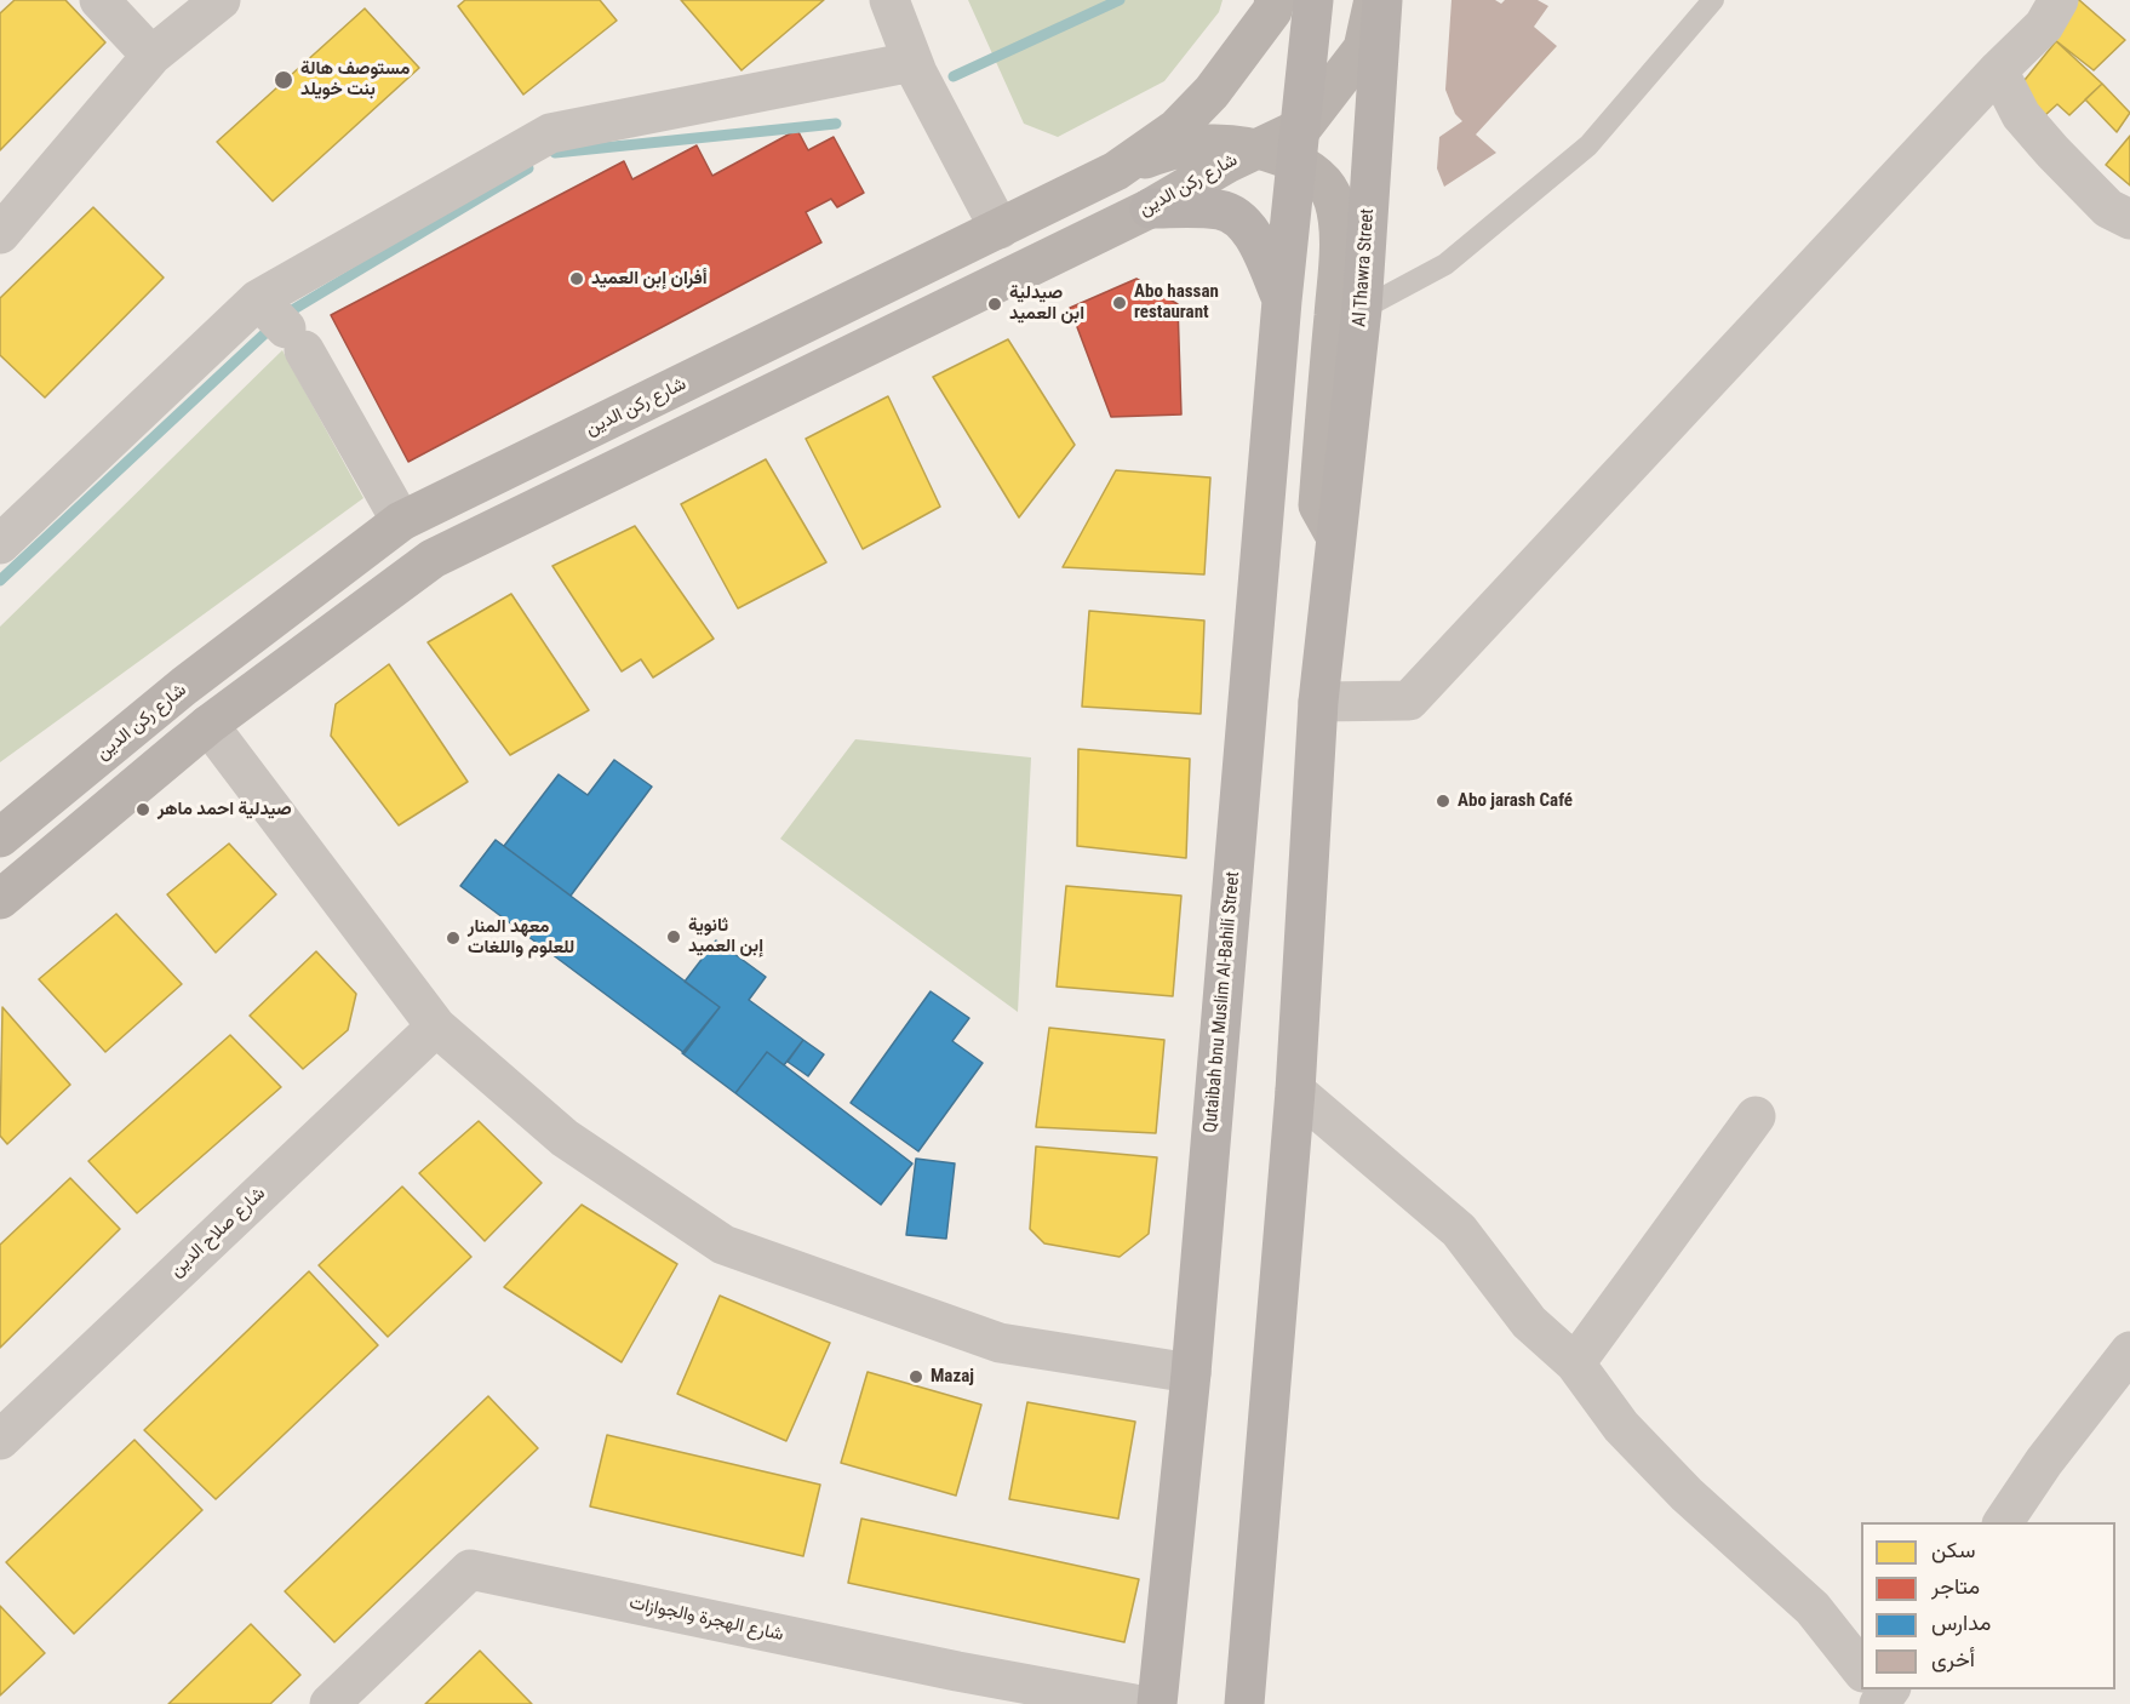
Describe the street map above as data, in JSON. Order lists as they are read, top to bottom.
{
  "streets": {
    "main road": ["شارع ركن الدين", "Al Thawra Street", "Qutaibah bnu Muslim Al-Bahili Street"],
    "street": ["شارع صلاح الدين", "شارع الهجرة والجوازات"]
  },
  "places": [
    "مستوصف هالة بنت خويلد",
    "أفران إبن العميد",
    "Abo hassan restaurant",
    "صيدلية ابن العميد",
    "Abo jarash Café",
    "صيدلية احمد ماهر",
    "ثانوية إبن العميد",
    "معهد المنار للعلوم واللغات",
    "Mazaj"
  ],
  "legend": [
    "سكن",
    "متاجر",
    "مدارس",
    "أخرى"
  ]
}
